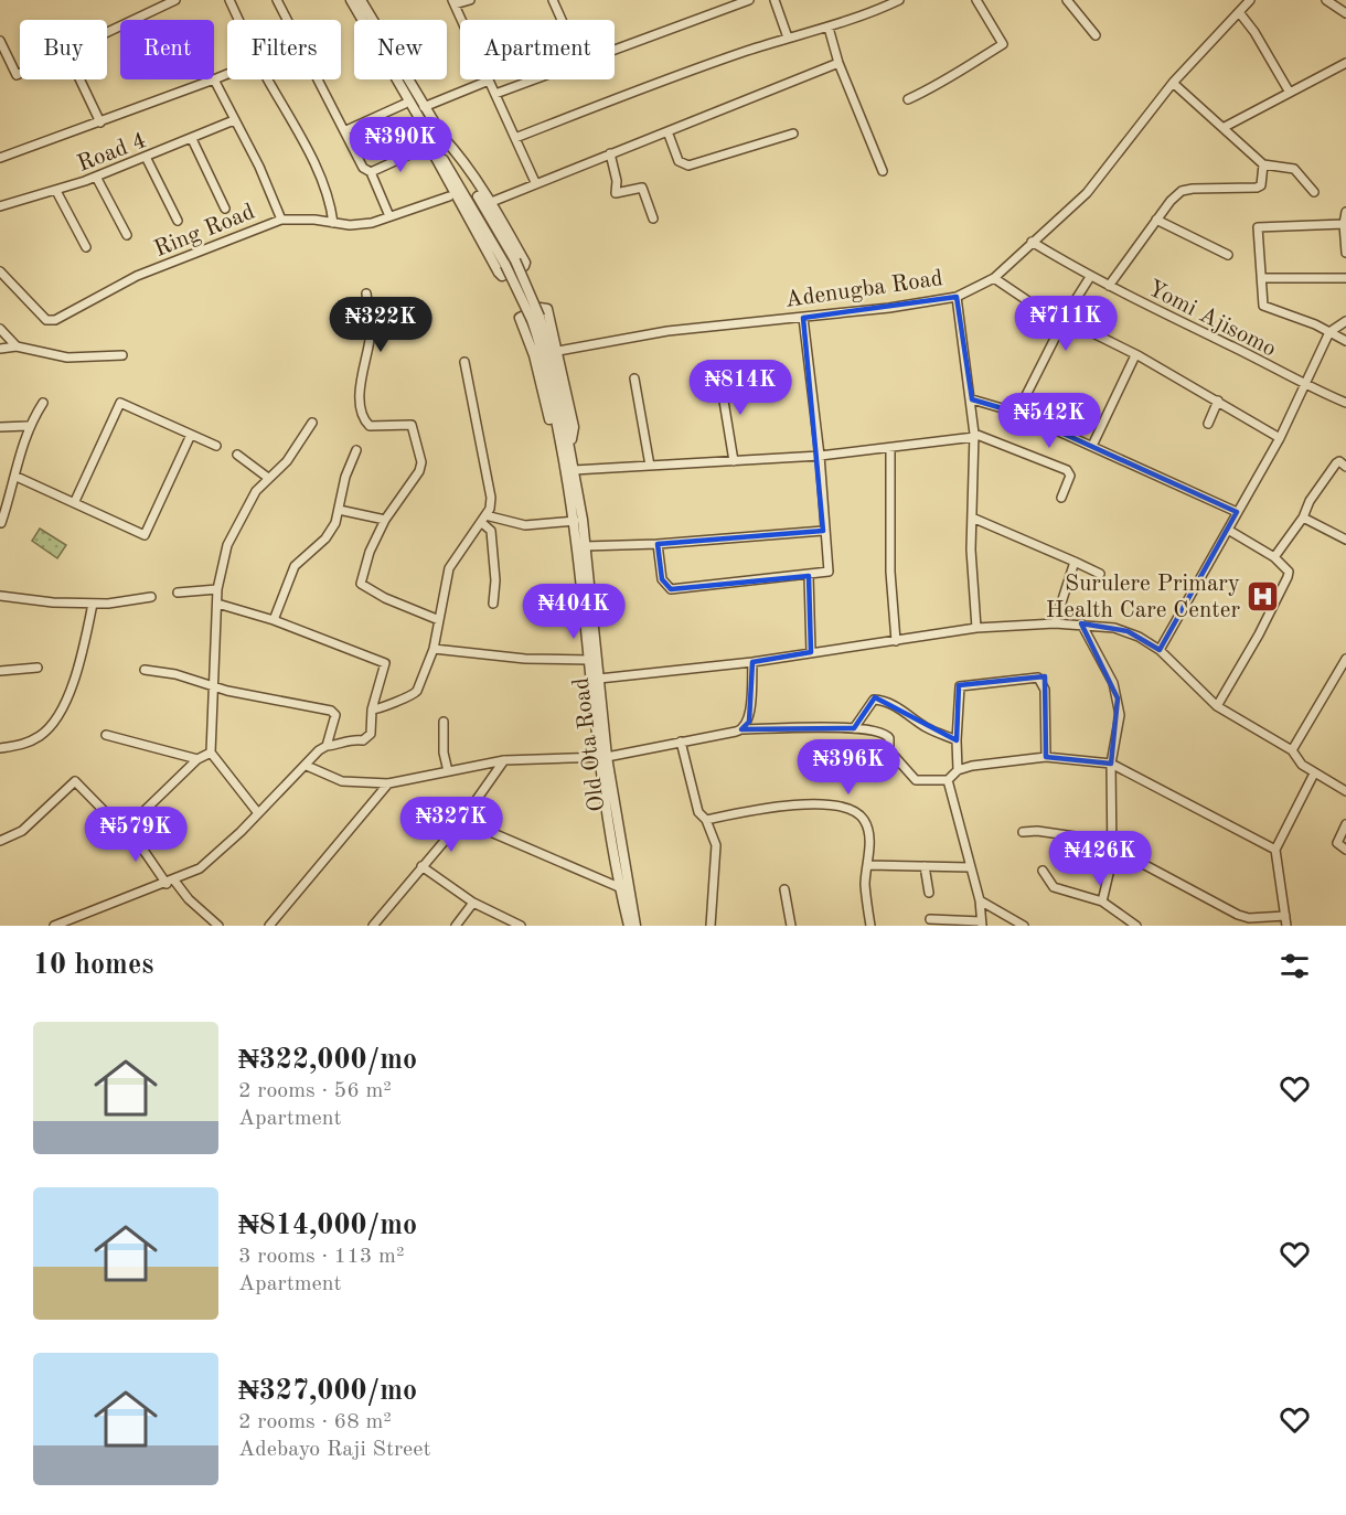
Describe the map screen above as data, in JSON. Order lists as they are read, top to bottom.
{
  "streets": {
    "street": [
      "Road 4",
      "Ring Road",
      "Adenugba Road",
      "Yomi Ajisomo",
      "Old Ota Road"
    ]
  },
  "crossings": [
    ["Adenugba Road", "Yomi Ajisomo"]
  ],
  "places": {
    "hospital": ["Surulere Primary Health Care Center"]
  },
  "page": {
    "chip": [
      "Buy",
      "Rent",
      "Filters",
      "New",
      "Apartment"
    ],
    "price": [
      "₦390K",
      "₦711K",
      "₦322K",
      "₦814K",
      "₦542K",
      "₦404K",
      "₦396K",
      "₦327K",
      "₦579K",
      "₦426K"
    ],
    "heading": "10 homes",
    "list": [
      {
        "name": "₦322,000/mo",
        "note": "2 rooms · 56 m² · Apartment"
      },
      {
        "name": "₦814,000/mo",
        "note": "3 rooms · 113 m² · Apartment"
      },
      {
        "name": "₦327,000/mo",
        "note": "2 rooms · 68 m² · Adebayo Raji Street"
      }
    ]
  }
}
